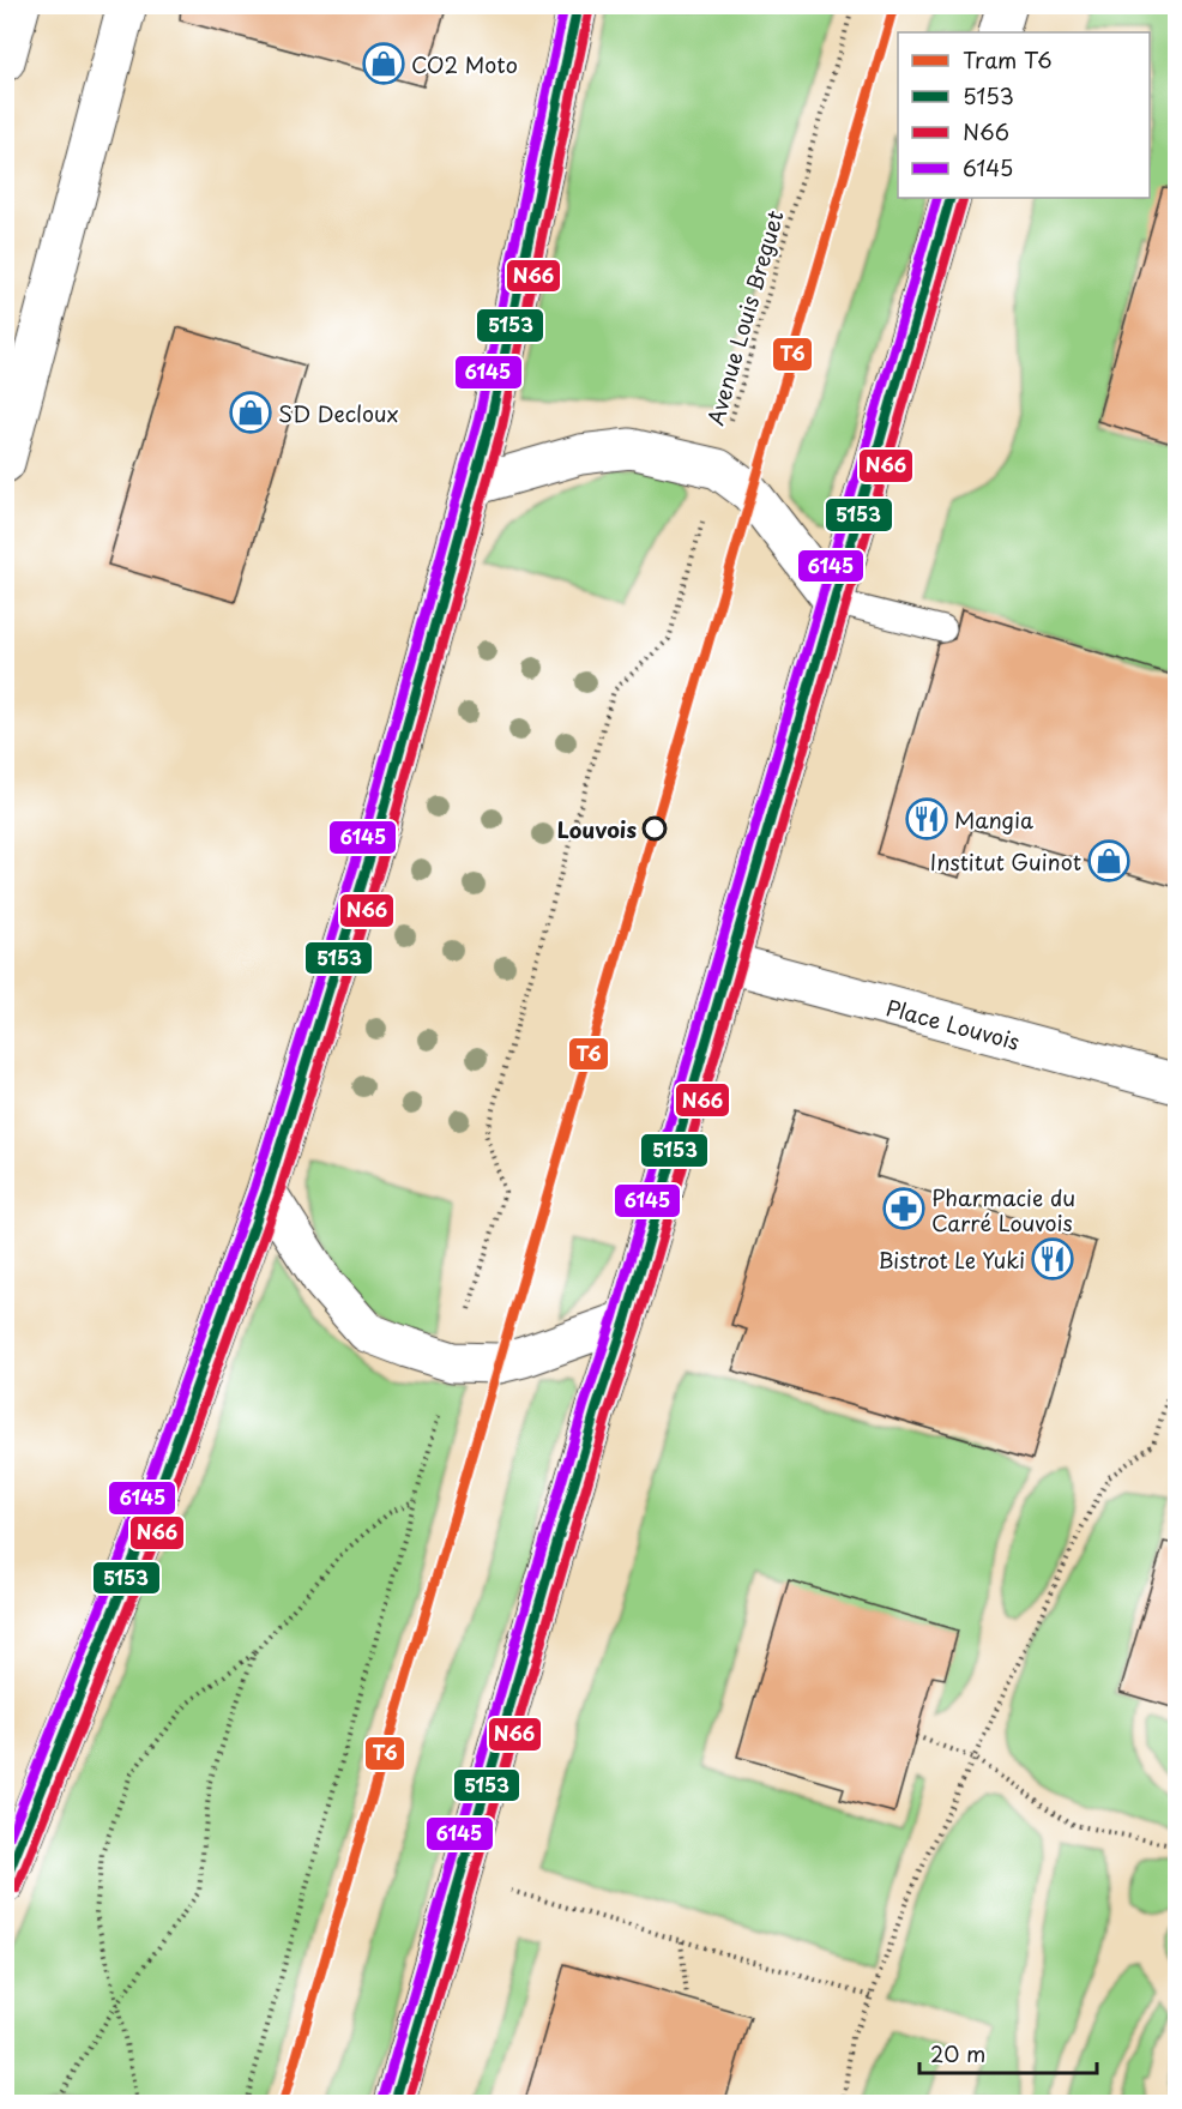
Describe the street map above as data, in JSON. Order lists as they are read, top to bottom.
{
  "streets": {
    "main road": ["Place Louvois"],
    "path": ["Avenue Louis Breguet"]
  },
  "places": {
    "shop": ["CO2 Moto", "SD Decloux", "Institut Guinot"],
    "restaurant": ["Mangia", "Bistrot Le Yuki"],
    "other": ["Louvois"],
    "pharmacy": ["Pharmacie du Carré Louvois"]
  },
  "lines": [
    "tram line T6",
    "transit line 5153",
    "transit line 6145",
    "transit line N66"
  ],
  "legend": [
    "Tram T6",
    "5153",
    "N66",
    "6145"
  ],
  "scale_bar": "20 m"
}
